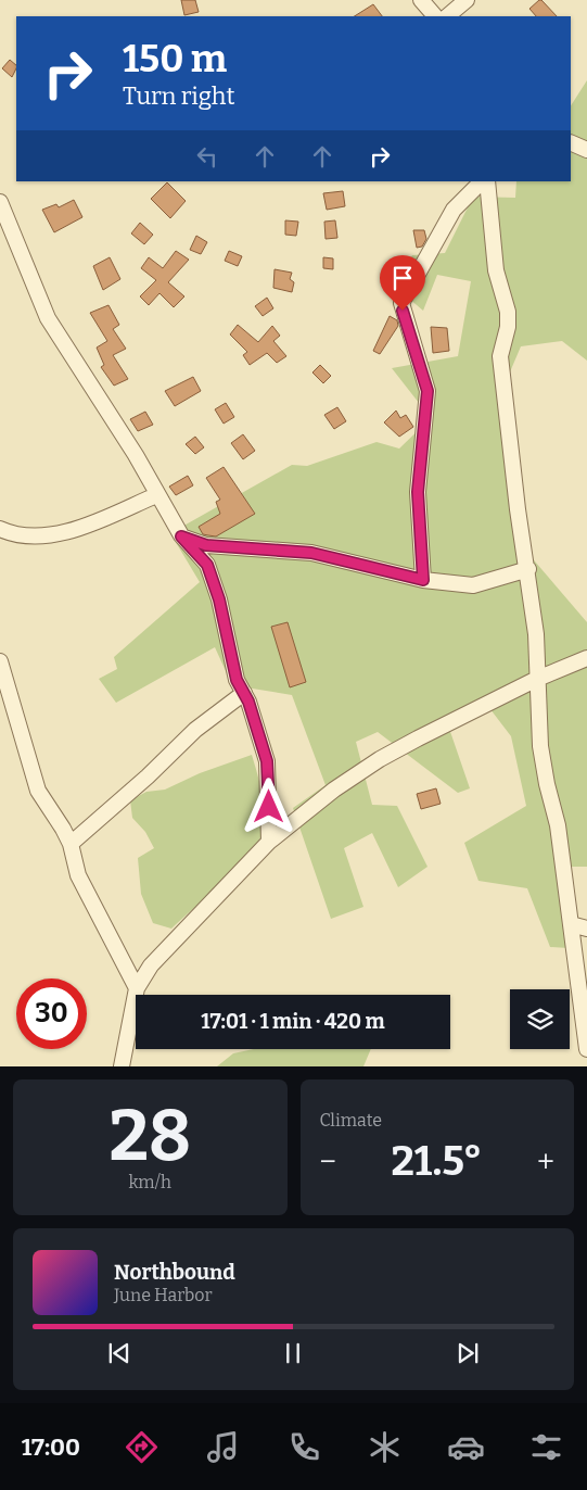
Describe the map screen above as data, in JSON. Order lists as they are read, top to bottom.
{
  "page": {
    "turn": ["150 m", "Turn right"],
    "limit": "30",
    "trip": "17:01 · 1 min · 420 m",
    "tile": [
      ["28", "km/h"],
      "Climate"
    ],
    "heat": ["−", "21.5°", "+"],
    "song": ["Northbound", "June Harbor"],
    "tabs": "17:00"
  }
}
